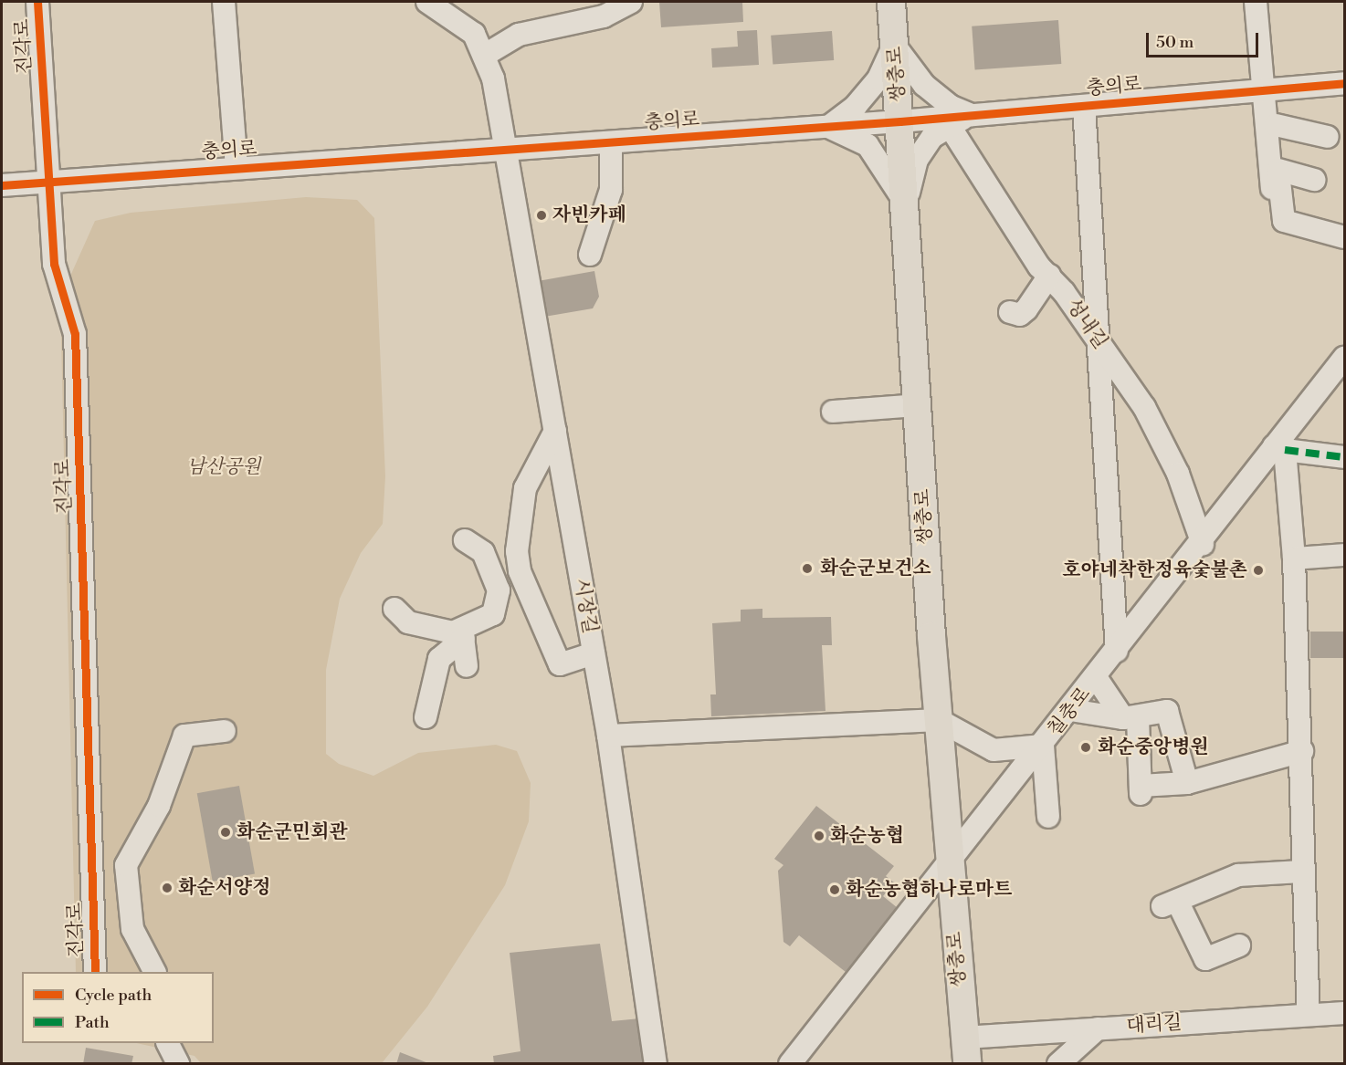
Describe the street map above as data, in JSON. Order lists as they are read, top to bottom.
{
  "streets": {
    "main road": ["쌍충로"],
    "street": [
      "진각로",
      "충의로",
      "성내길",
      "시장길",
      "칠충로",
      "대리길"
    ]
  },
  "crossings": [
    ["진각로", "충의로"],
    ["쌍충로", "충의로"],
    ["쌍충로", "칠충로"],
    ["쌍충로", "대리길"],
    ["충의로", "성내길"],
    ["충의로", "시장길"],
    ["성내길", "칠충로"]
  ],
  "parks": ["남산공원"],
  "places": [
    "자빈카페",
    "화순군보건소",
    "호야네착한정육숯불촌",
    "화순중앙병원",
    "화순군민회관",
    "화순농협",
    "화순서양정",
    "화순농협하나로마트"
  ],
  "legend": ["Cycle path", "Path"],
  "scale_bar": "50 m"
}
